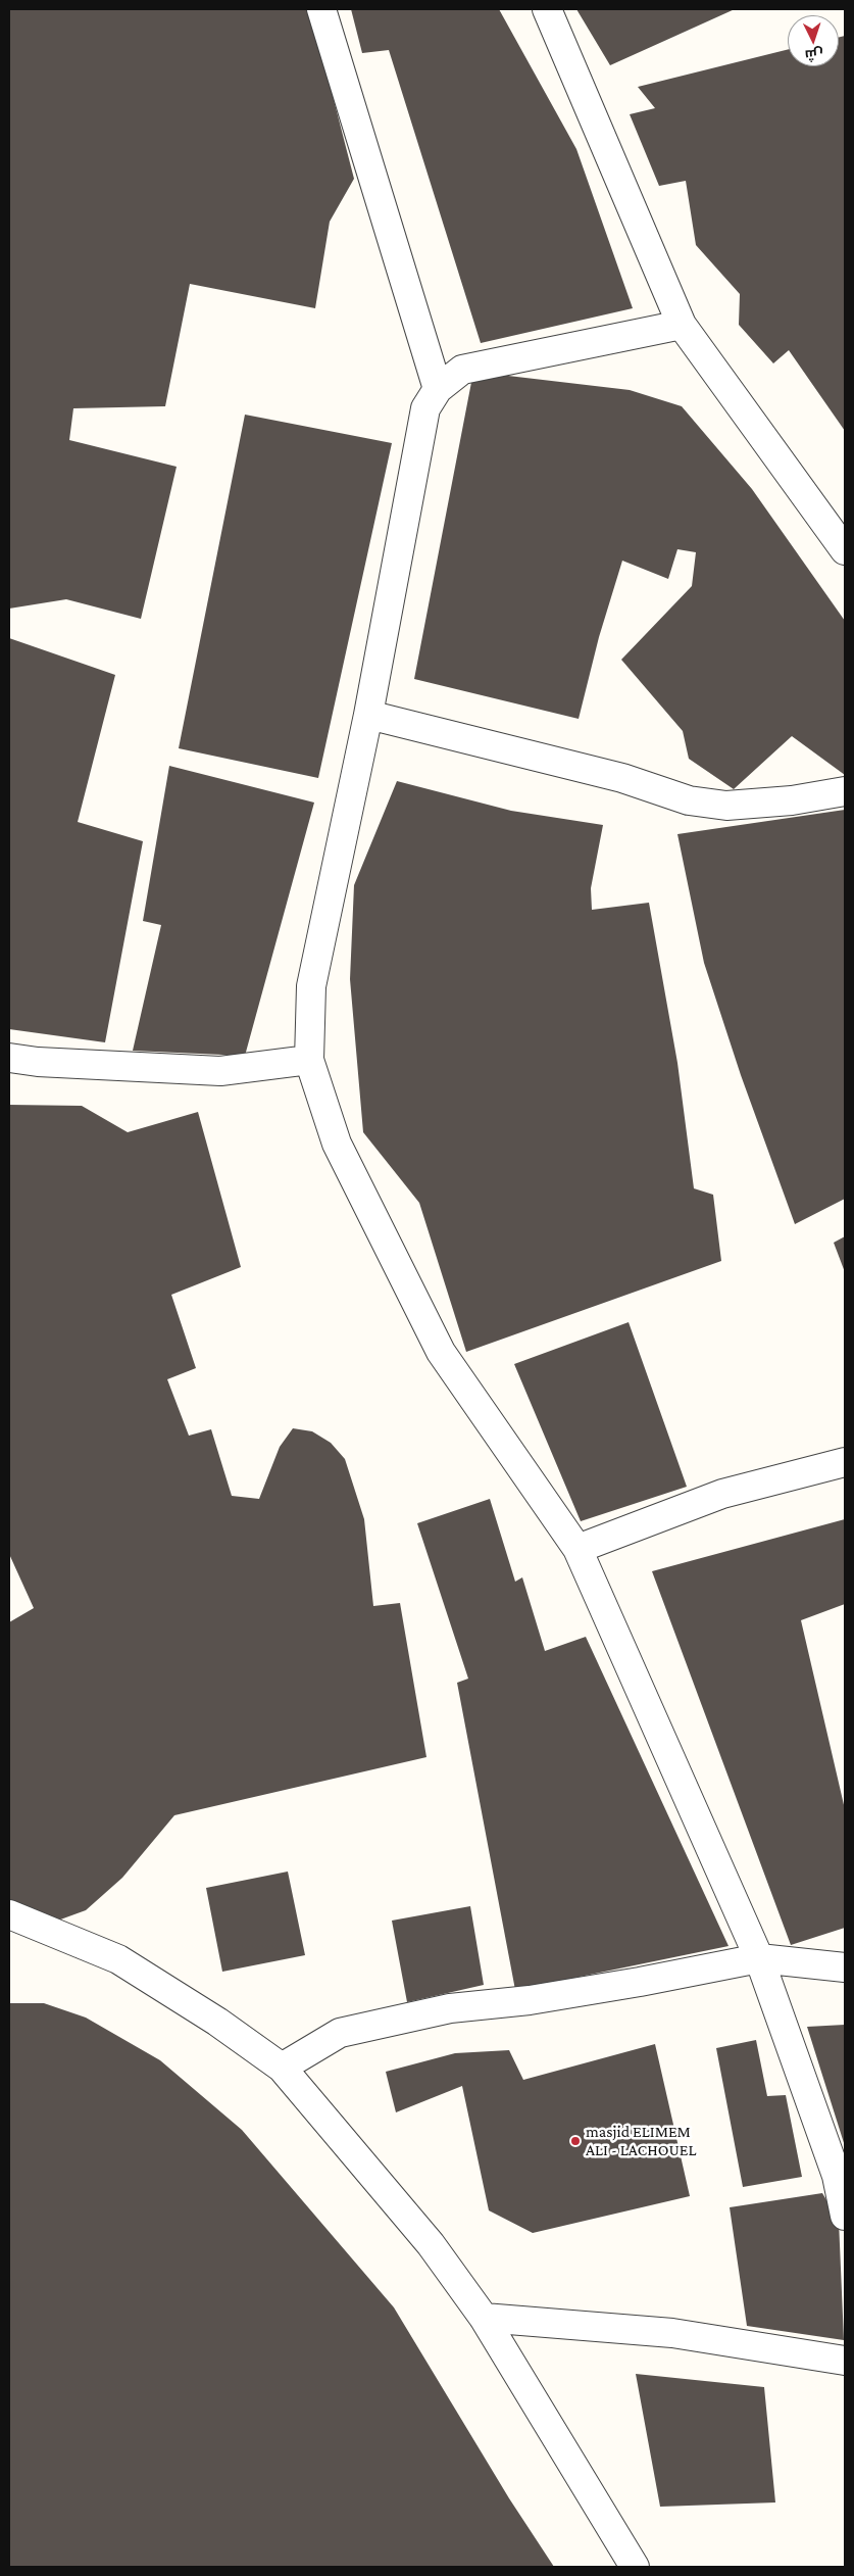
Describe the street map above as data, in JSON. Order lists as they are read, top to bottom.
{
  "places": ["masjid ELIMEM ALI - LACHOUEL"],
  "north": "bottom"
}
